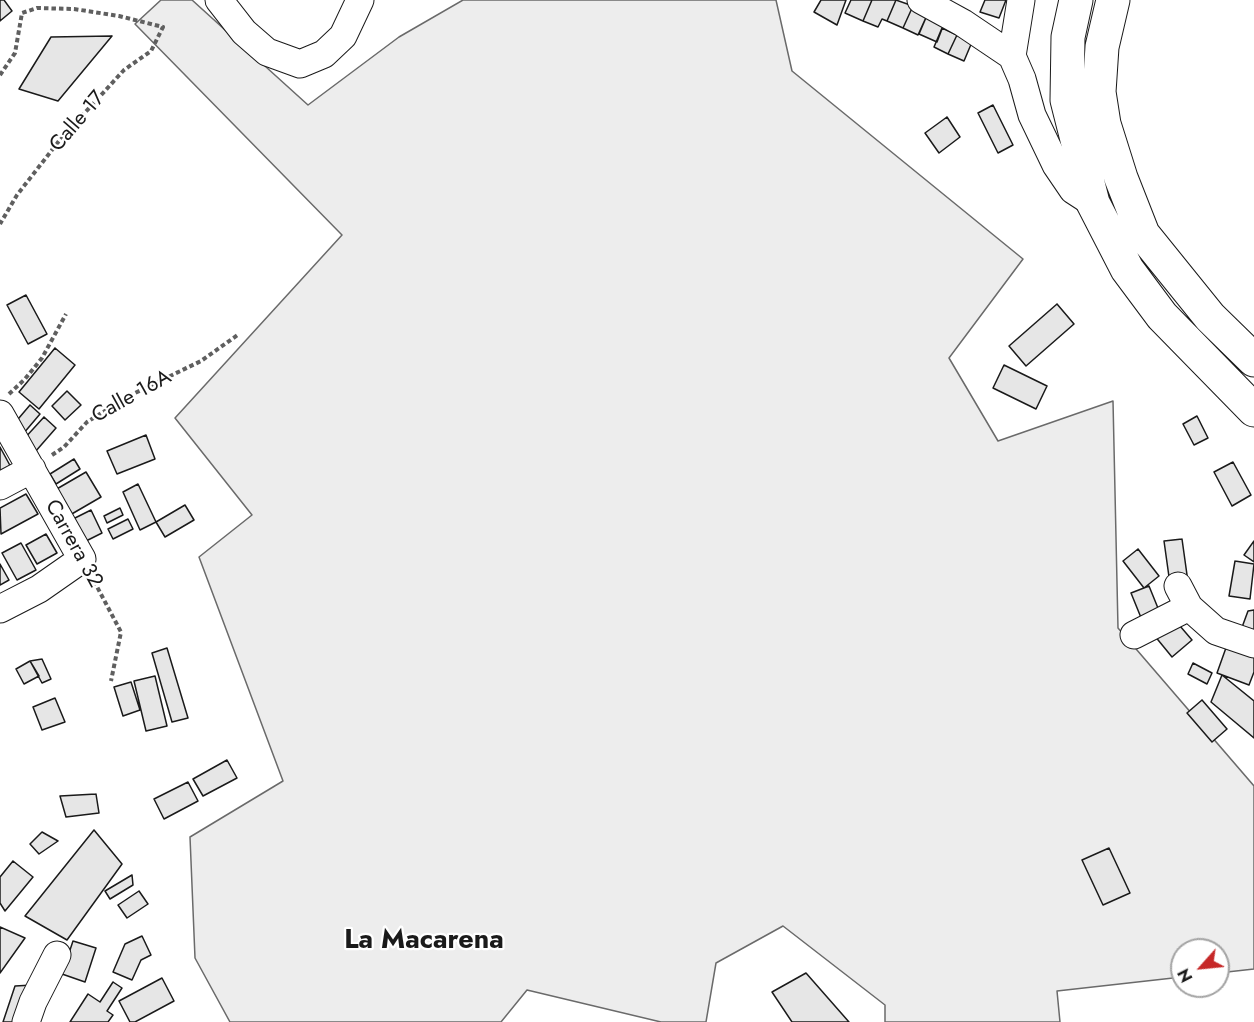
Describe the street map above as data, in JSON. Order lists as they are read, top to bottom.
{
  "streets": {
    "street": ["Carrera 32"],
    "path": ["Calle 17", "Calle 16A"]
  },
  "crossings": [
    ["Calle 16A", "Carrera 32"]
  ],
  "districts": ["La Macarena"],
  "north": "bottom left"
}
